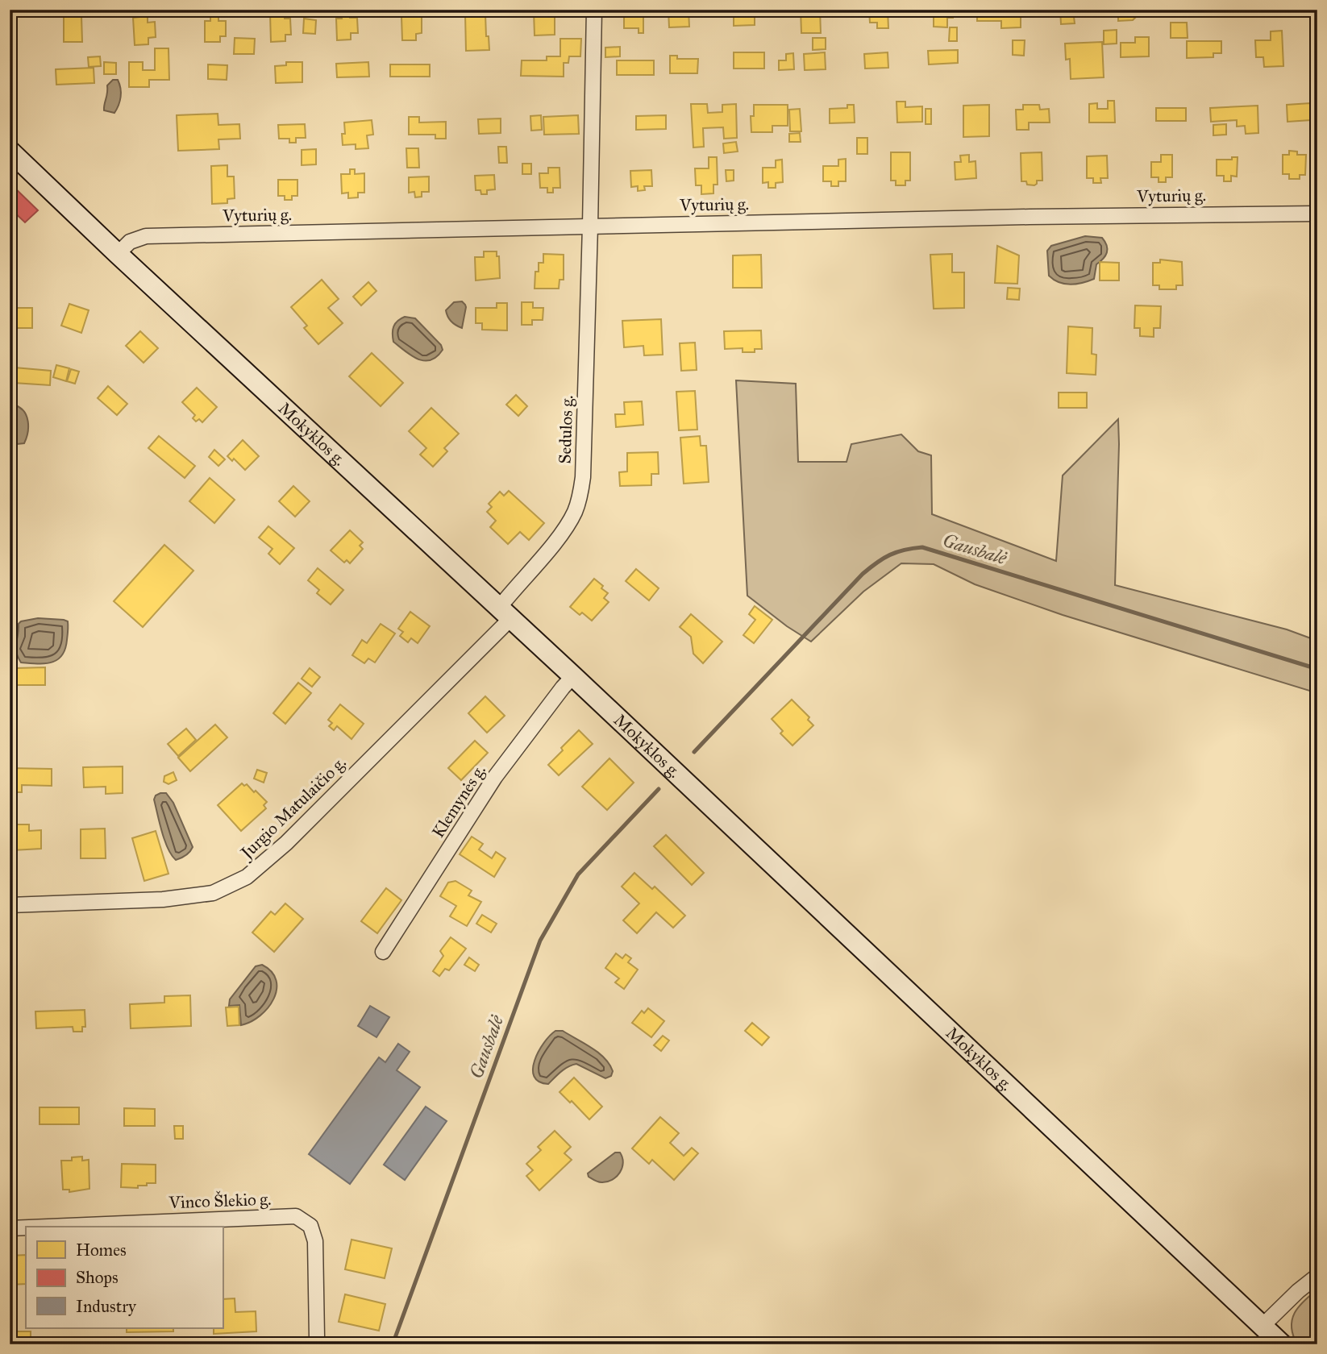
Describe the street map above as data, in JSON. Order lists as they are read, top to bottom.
{
  "streets": {
    "main road": ["Mokyklos g."],
    "street": [
      "Vyturių g.",
      "Sedulos g.",
      "Klemynės g.",
      "Jurgio Matulaičio g.",
      "Vinco Šlekio g."
    ]
  },
  "crossings": [
    ["Vyturių g.", "Sedulos g."],
    ["Vyturių g.", "Mokyklos g."],
    ["Sedulos g.", "Mokyklos g."],
    ["Sedulos g.", "Jurgio Matulaičio g."],
    ["Mokyklos g.", "Klemynės g."],
    ["Mokyklos g.", "Jurgio Matulaičio g."]
  ],
  "water": ["Gausbalė"],
  "legend": ["Homes", "Shops", "Industry"]
}
